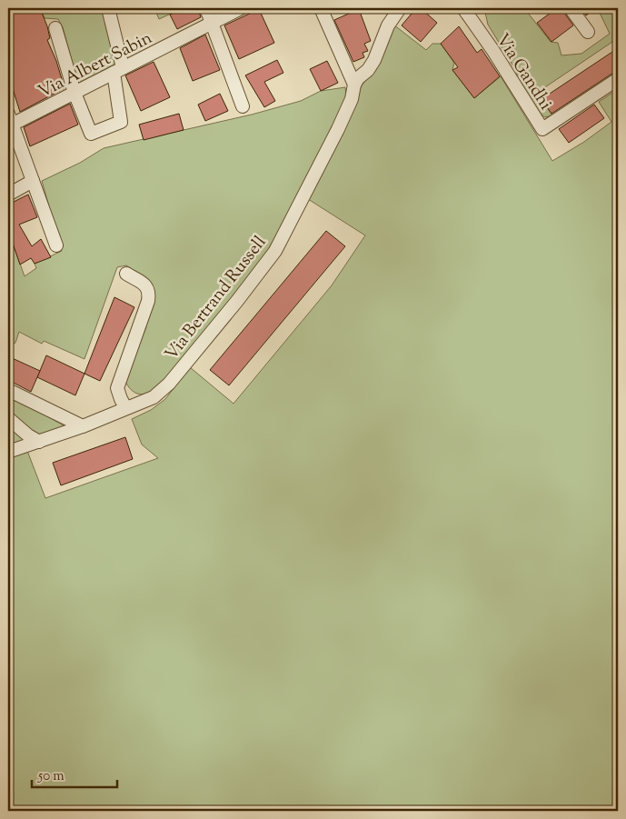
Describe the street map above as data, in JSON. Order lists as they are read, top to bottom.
{
  "streets": {
    "street": ["Via Albert Sabin", "Via Gandhi", "Via Bertrand Russell"]
  },
  "scale_bar": "50 m"
}
